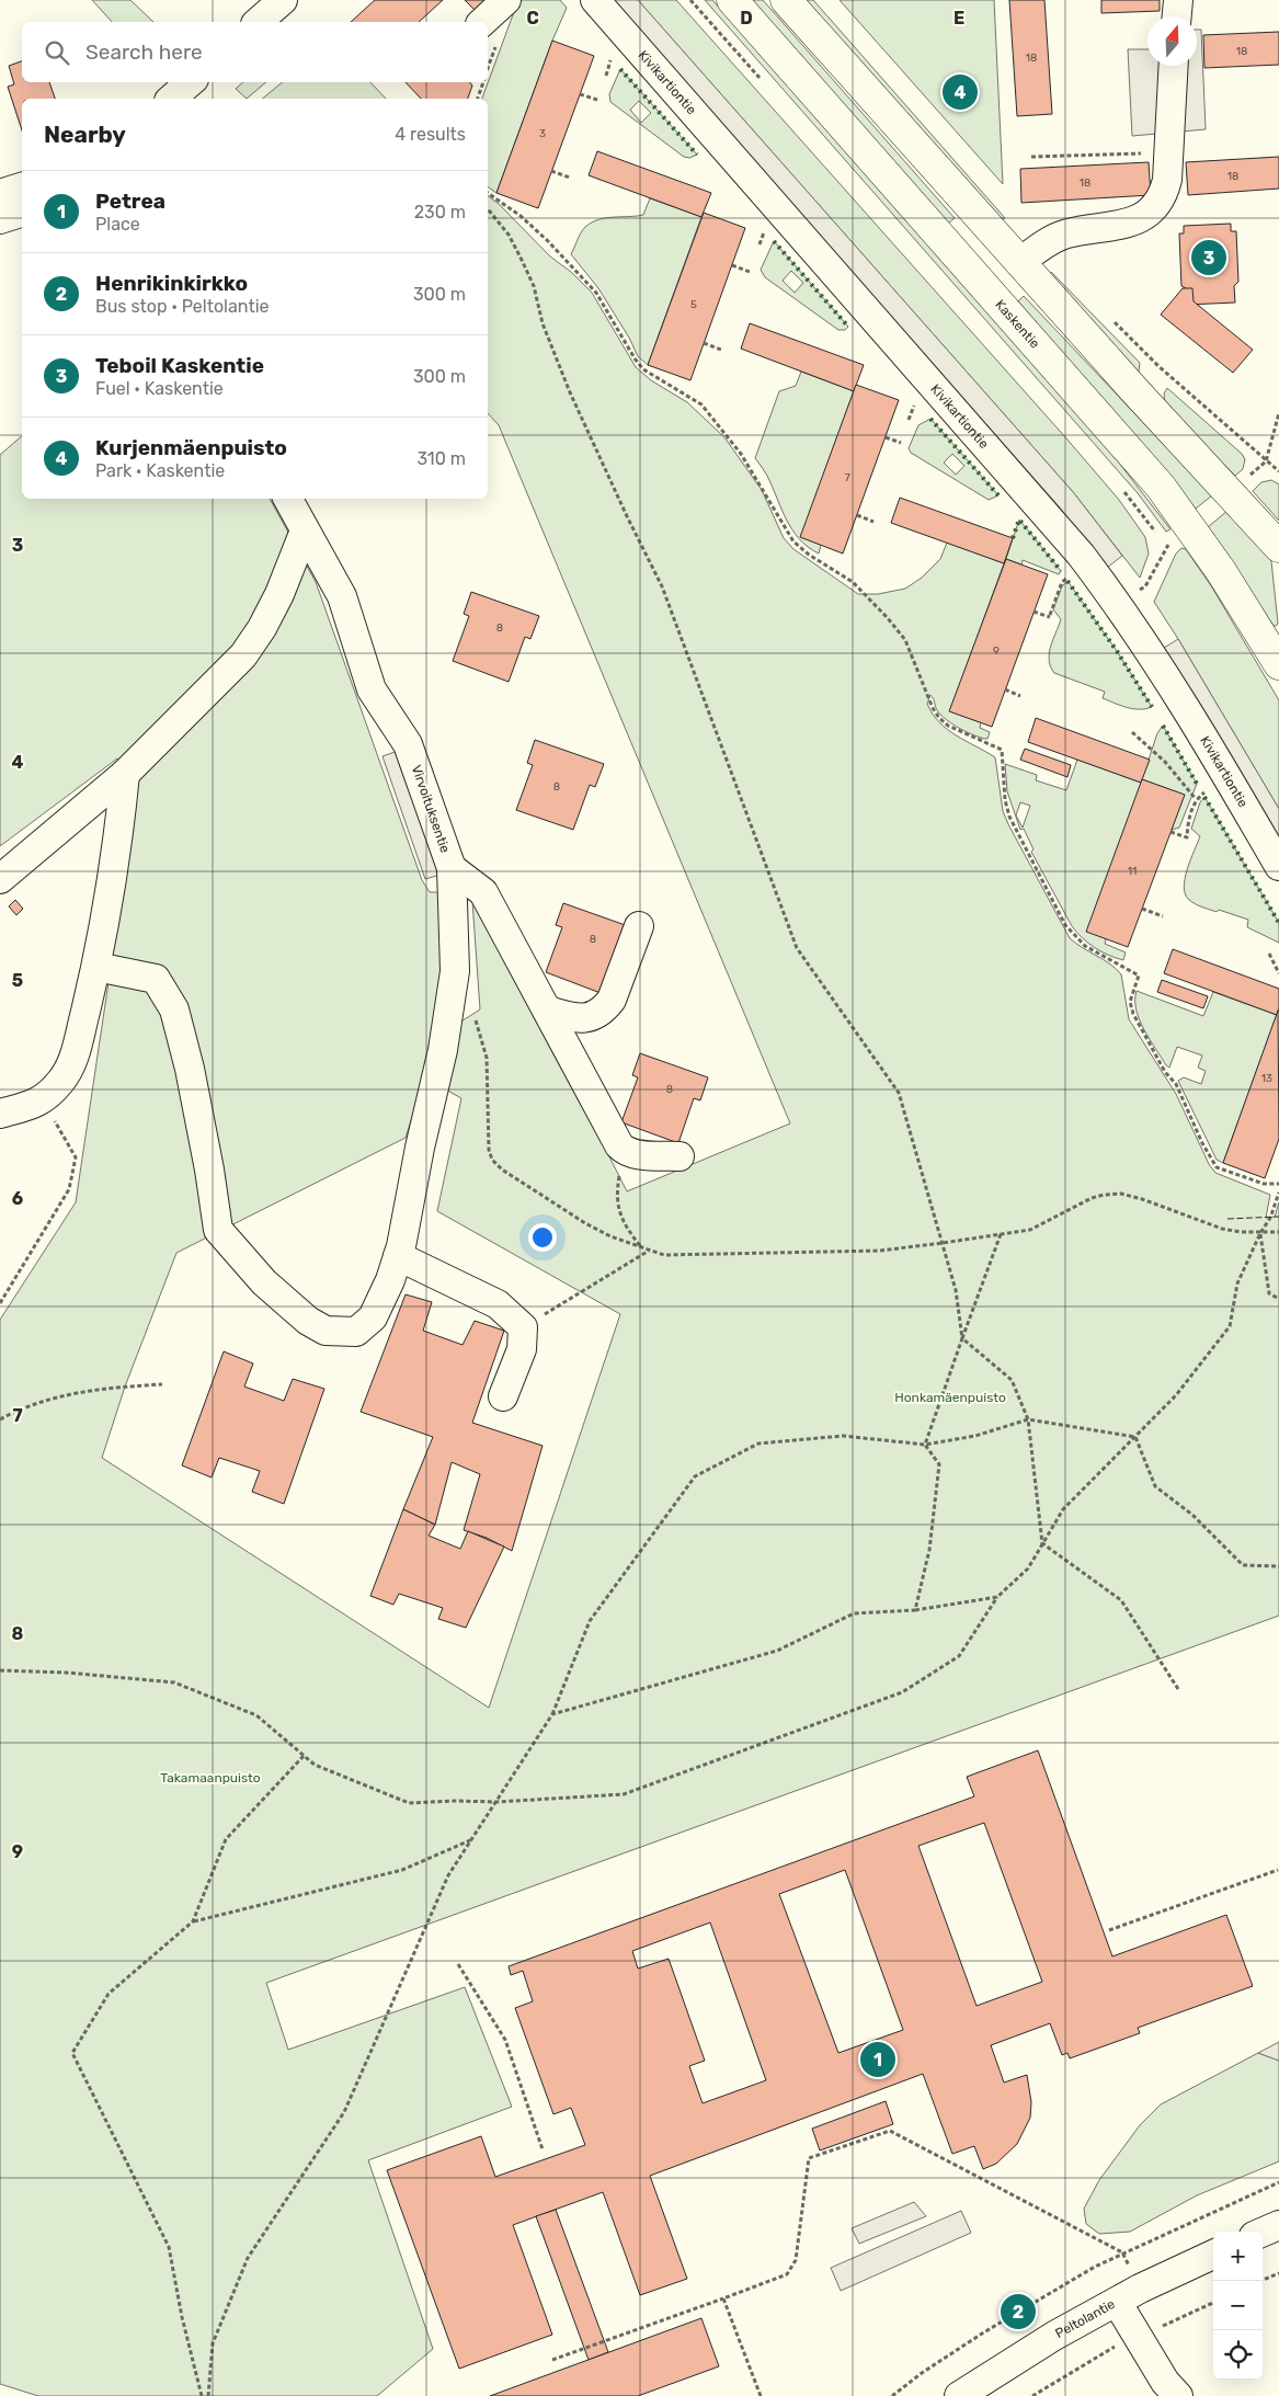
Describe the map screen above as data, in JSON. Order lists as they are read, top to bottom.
{
  "streets": {
    "main road": ["Kaskentie"],
    "street": ["Kivikartiontie", "Virvoituksentie", "Peltolantie"]
  },
  "parks": ["Honkamäenpuisto", "Takamaanpuisto"],
  "house_numbers": [
    "18",
    "18",
    "3",
    "18",
    "18",
    "5",
    "7",
    "8",
    "9",
    "8",
    "11",
    "8",
    "13",
    "8"
  ],
  "north": "top",
  "page": {
    "search": "Search here",
    "pins": [
      "4",
      "3",
      "1",
      "2"
    ],
    "heading": ["Nearby", "4 results"],
    "list": [
      {
        "mark": "1",
        "name": "Petrea",
        "note": "Place",
        "value": "230 m"
      },
      {
        "mark": "2",
        "name": "Henrikinkirkko",
        "note": "Bus stop · Peltolantie",
        "value": "300 m"
      },
      {
        "mark": "3",
        "name": "Teboil Kaskentie",
        "note": "Fuel · Kaskentie",
        "value": "300 m"
      },
      {
        "mark": "4",
        "name": "Kurjenmäenpuisto",
        "note": "Park · Kaskentie",
        "value": "310 m"
      }
    ],
    "map_buttons": ["+", "−"]
  },
  "grid": {
    "columns": ["C", "D", "E"],
    "rows": [
      "3",
      "4",
      "5",
      "6",
      "7",
      "8",
      "9"
    ]
  }
}
